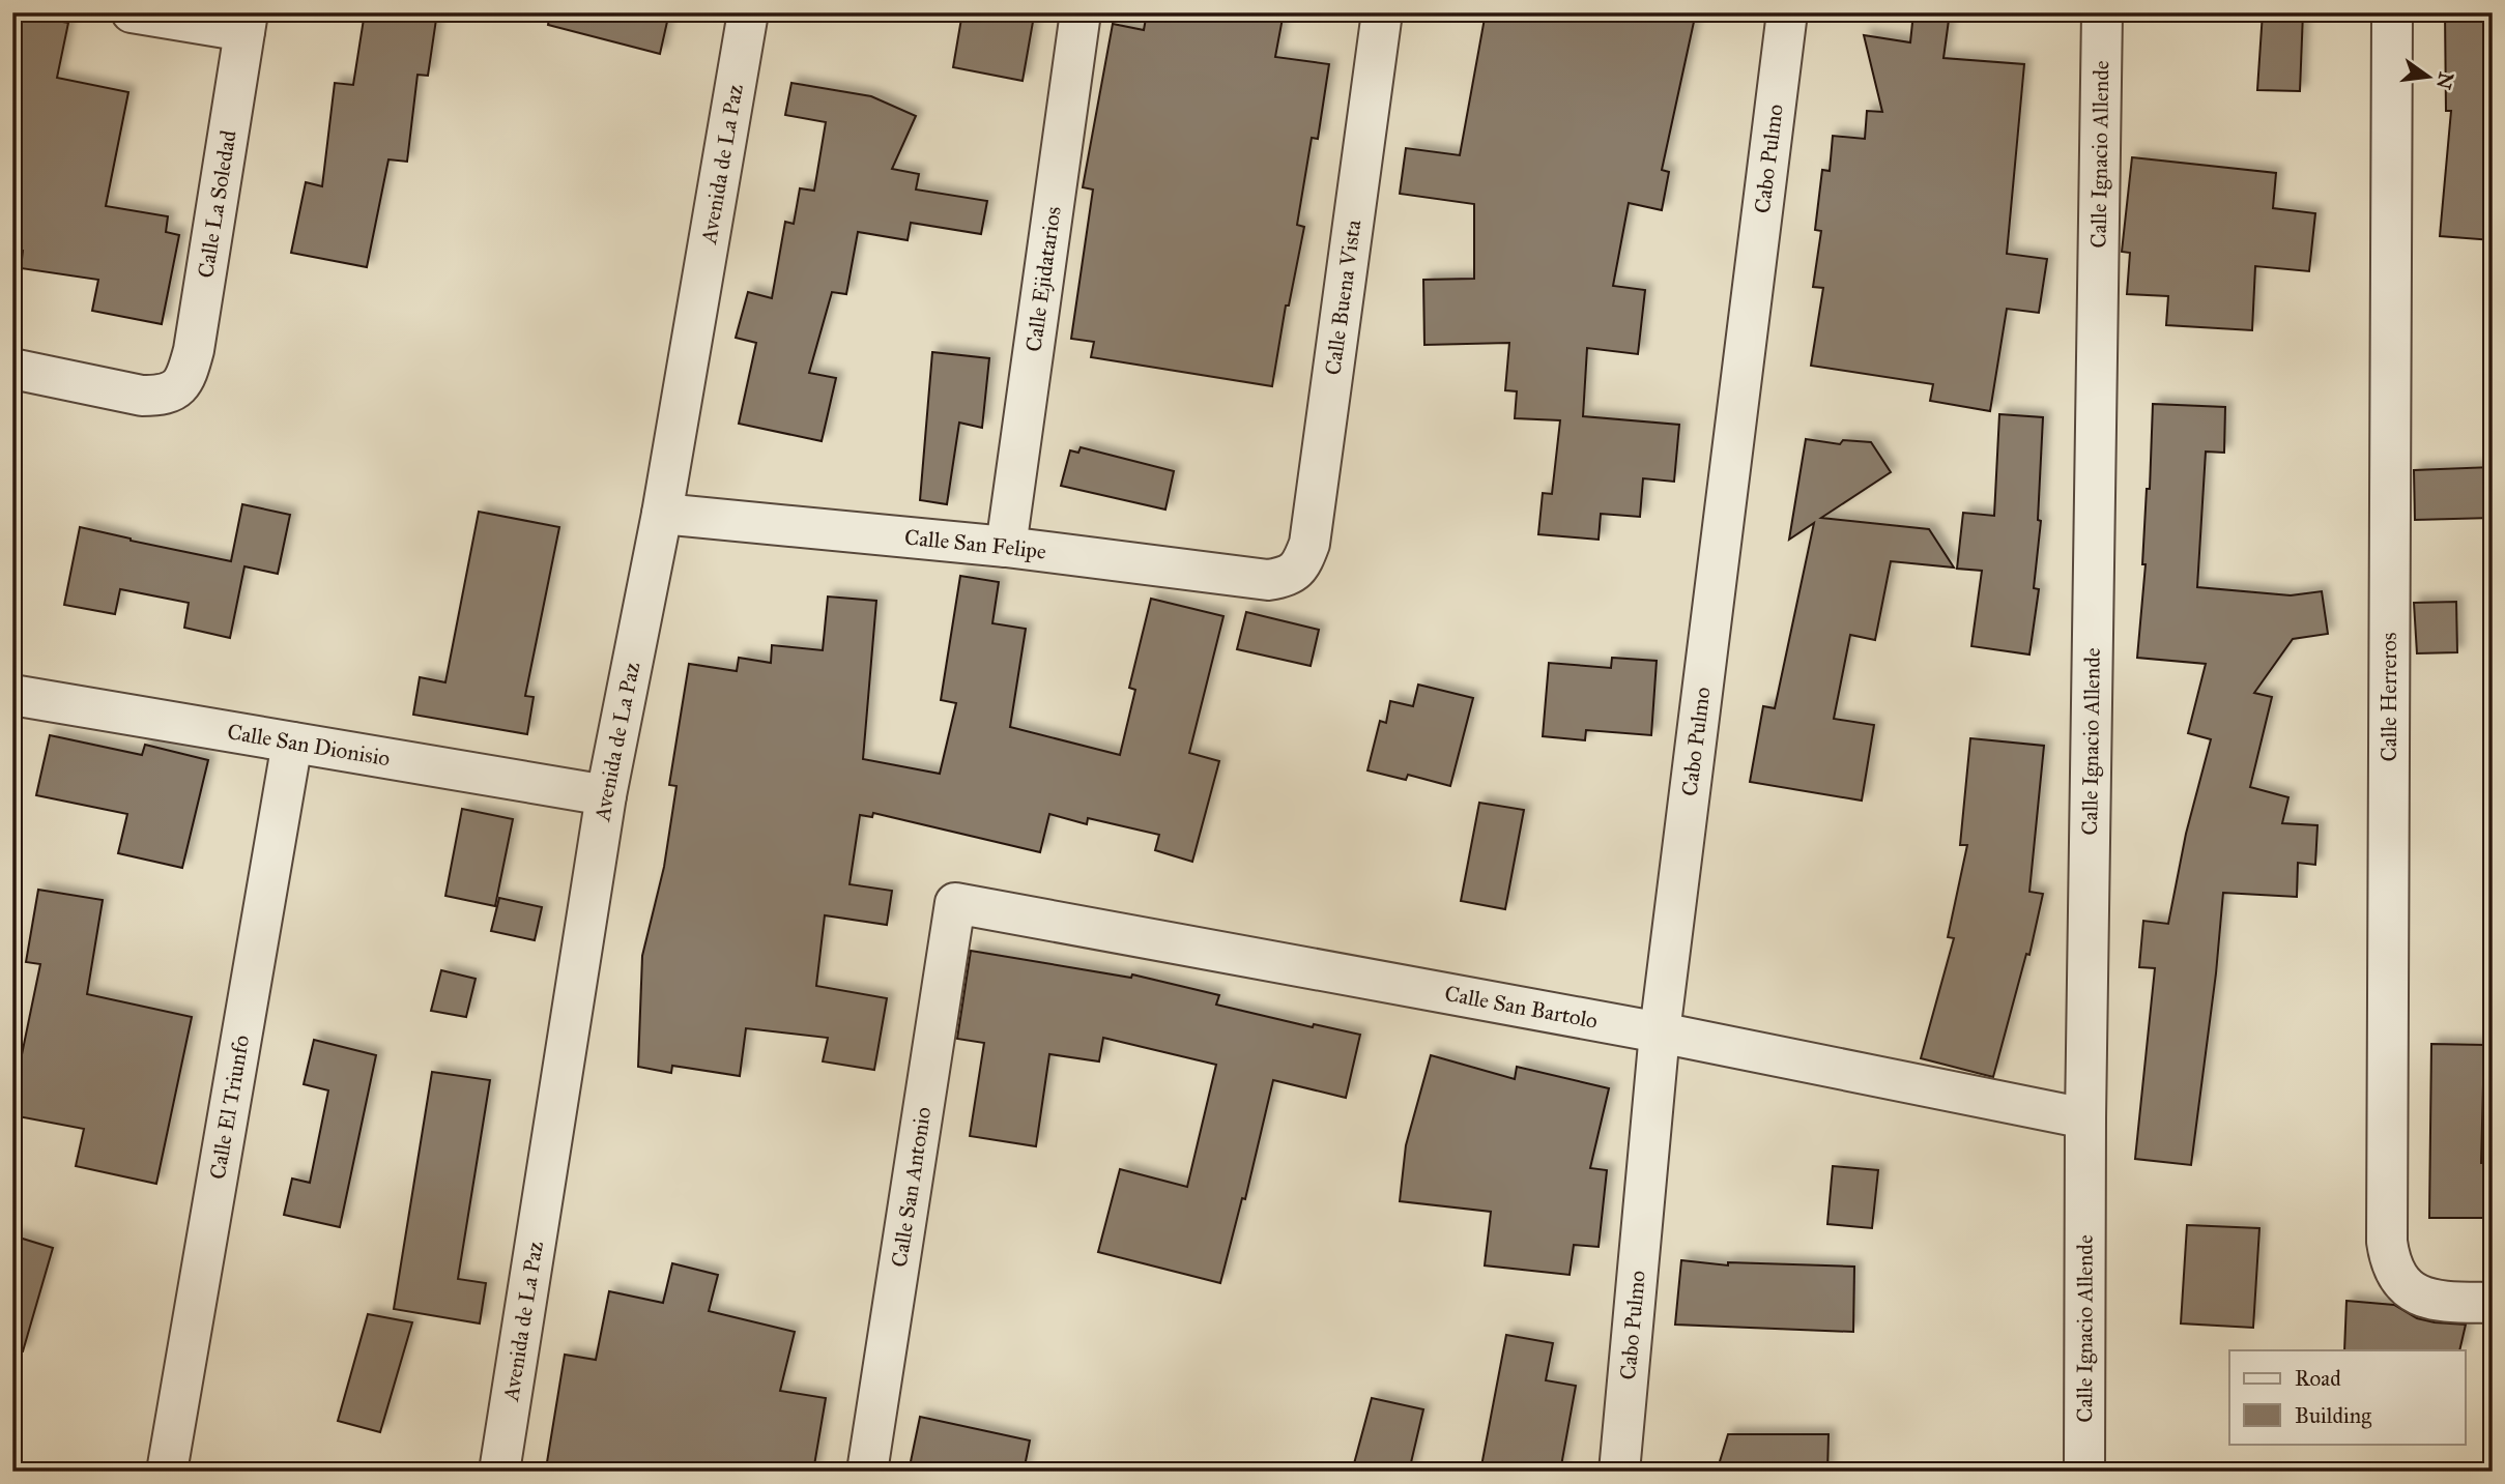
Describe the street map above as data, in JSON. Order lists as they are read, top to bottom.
{
  "streets": {
    "street": [
      "Calle Ignacio Allende",
      "Cabo Pulmo",
      "Avenida de La Paz",
      "Calle La Soledad",
      "Calle Ejidatarios",
      "Calle Buena Vista",
      "Calle San Felipe",
      "Calle Herreros",
      "Calle San Dionisio",
      "Calle San Bartolo",
      "Calle El Triunfo",
      "Calle San Antonio"
    ]
  },
  "crossings": [
    ["Calle Ignacio Allende", "Calle San Bartolo"],
    ["Cabo Pulmo", "Calle San Bartolo"],
    ["Avenida de La Paz", "Calle San Felipe"],
    ["Avenida de La Paz", "Calle San Dionisio"],
    ["Calle Ejidatarios", "Calle San Felipe"],
    ["Calle Buena Vista", "Calle San Felipe"],
    ["Calle San Dionisio", "Calle El Triunfo"],
    ["Calle San Bartolo", "Calle San Antonio"]
  ],
  "legend": ["Road", "Building"],
  "north": "right"
}
